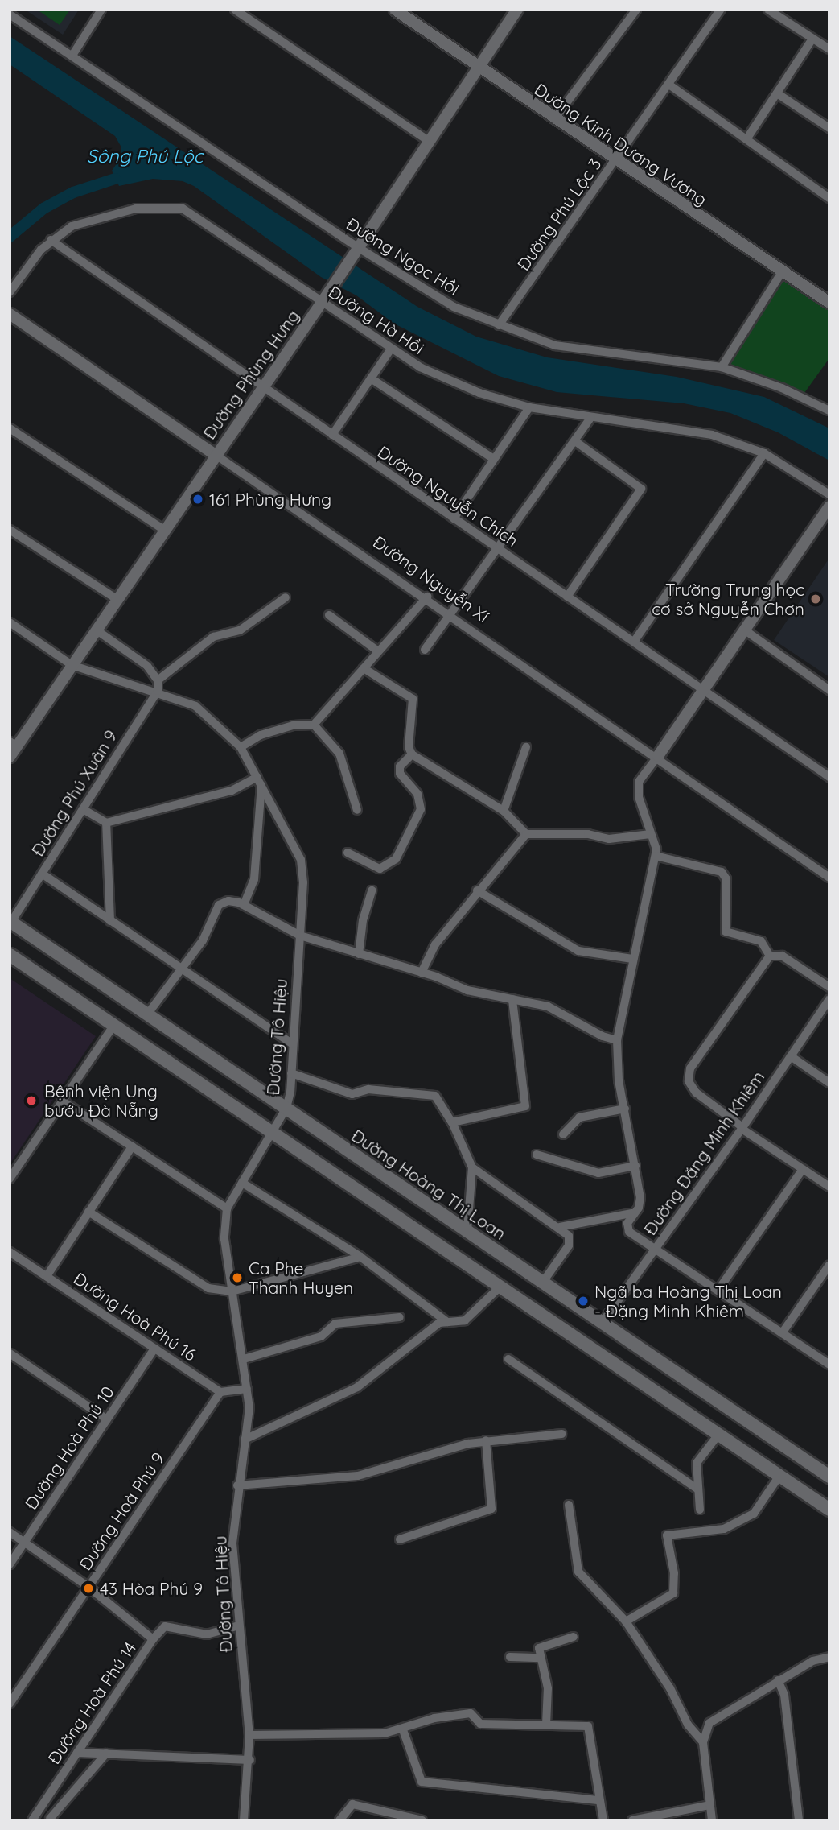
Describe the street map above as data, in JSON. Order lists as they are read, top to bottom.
{
  "streets": {
    "main road": ["Đường Hoàng Thị Loan"],
    "street": [
      "Đường Kinh Dương Vương",
      "Đường Phú Lộc 3",
      "Đường Ngọc Hồi",
      "Đường Hà Hồi",
      "Đường Phùng Hưng",
      "Đường Nguyễn Chích",
      "Đường Nguyễn Xí",
      "Đường Phú Xuân 9",
      "Đường Tô Hiệu",
      "Đường Đặng Minh Khiêm",
      "Đường Hoà Phú 16",
      "Đường Hoà Phú 10",
      "Đường Hoà Phú 9",
      "Đường Hoà Phú 14"
    ]
  },
  "crossings": [
    ["Đường Kinh Dương Vương", "Đường Phú Lộc 3"],
    ["Đường Kinh Dương Vương", "Đường Phùng Hưng"],
    ["Đường Phú Lộc 3", "Đường Ngọc Hồi"],
    ["Đường Ngọc Hồi", "Đường Phùng Hưng"],
    ["Đường Hà Hồi", "Đường Phùng Hưng"],
    ["Đường Hà Hồi", "Đường Nguyễn Chích"],
    ["Đường Phùng Hưng", "Đường Nguyễn Chích"],
    ["Đường Phùng Hưng", "Đường Nguyễn Xí"],
    ["Đường Phùng Hưng", "Đường Tô Hiệu"],
    ["Đường Phú Xuân 9", "Đường Tô Hiệu"],
    ["Đường Phú Xuân 9", "Đường Hoàng Thị Loan"],
    ["Đường Tô Hiệu", "Đường Hoàng Thị Loan"],
    ["Đường Đặng Minh Khiêm", "Đường Hoàng Thị Loan"],
    ["Đường Hoà Phú 16", "Đường Hoà Phú 10"],
    ["Đường Hoà Phú 16", "Đường Hoà Phú 9"],
    ["Đường Hoà Phú 10", "Đường Hoà Phú 14"],
    ["Đường Hoà Phú 9", "Đường Hoà Phú 14"]
  ],
  "water": ["Sông Phú Lộc"],
  "places": [
    "161 Phùng Hưng",
    "Trường Trung học cơ sở Nguyễn Chơn",
    "Bệnh viện Ung bướu Đà Nẵng",
    "Ca Phe Thanh Huyen",
    "Ngã ba Hoàng Thị Loan - Đặng Minh Khiêm",
    "43 Hòa Phú 9"
  ]
}
